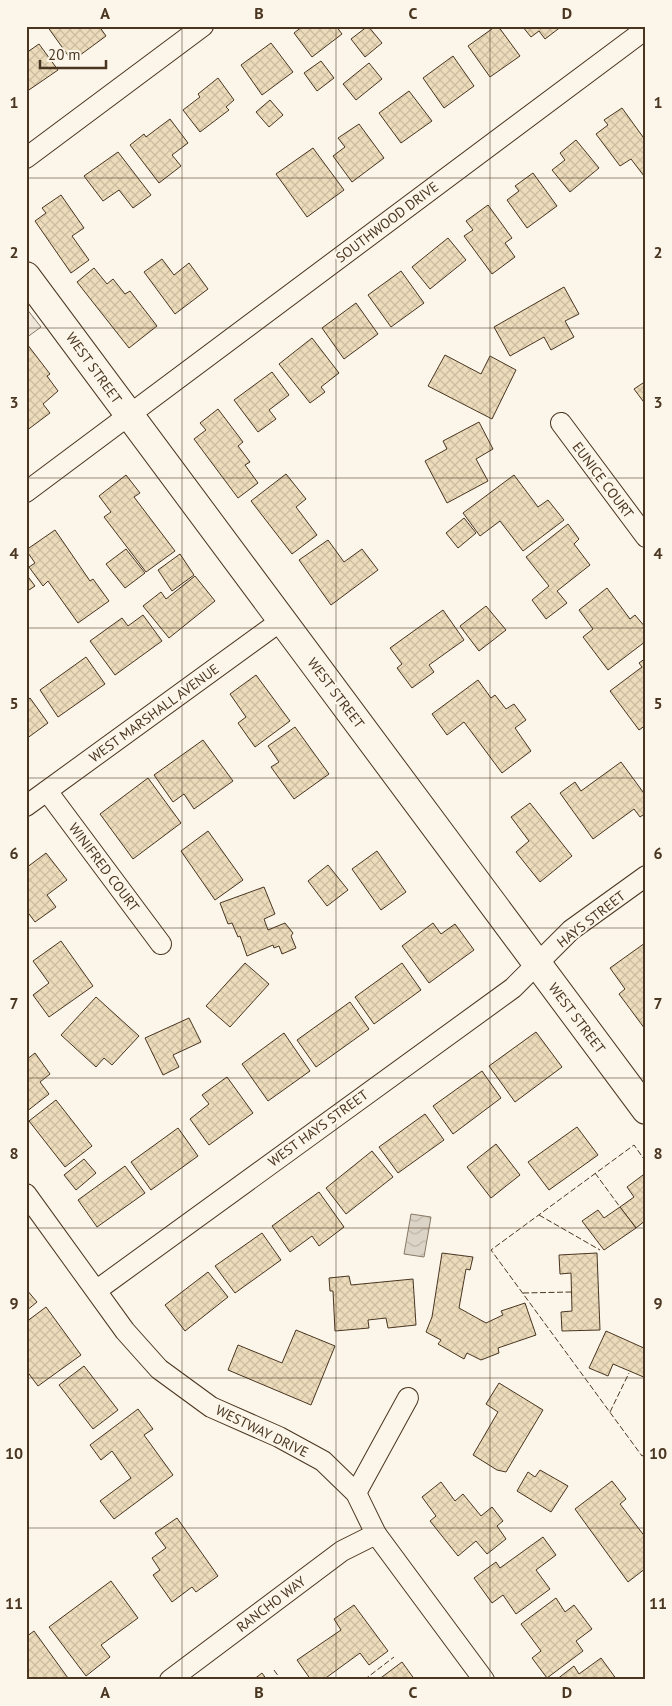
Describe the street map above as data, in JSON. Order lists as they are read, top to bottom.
{
  "streets": {
    "main road": ["WEST STREET"],
    "street": [
      "SOUTHWOOD DRIVE",
      "EUNICE COURT",
      "WEST MARSHALL AVENUE",
      "WINIFRED COURT",
      "HAYS STREET",
      "WEST HAYS STREET",
      "WESTWAY DRIVE",
      "RANCHO WAY"
    ]
  },
  "crossings": [
    ["SOUTHWOOD DRIVE", "WEST STREET"],
    ["WEST STREET", "WEST MARSHALL AVENUE"],
    ["WEST STREET", "HAYS STREET"],
    ["WEST STREET", "WEST HAYS STREET"],
    ["WEST MARSHALL AVENUE", "WINIFRED COURT"],
    ["HAYS STREET", "WEST HAYS STREET"],
    ["WEST HAYS STREET", "WESTWAY DRIVE"],
    ["WESTWAY DRIVE", "RANCHO WAY"]
  ],
  "scale_bar": "20 m",
  "grid": {
    "columns": [
      "A",
      "B",
      "C",
      "D"
    ],
    "rows": [
      "1",
      "2",
      "3",
      "4",
      "5",
      "6",
      "7",
      "8",
      "9",
      "10",
      "11"
    ]
  }
}
